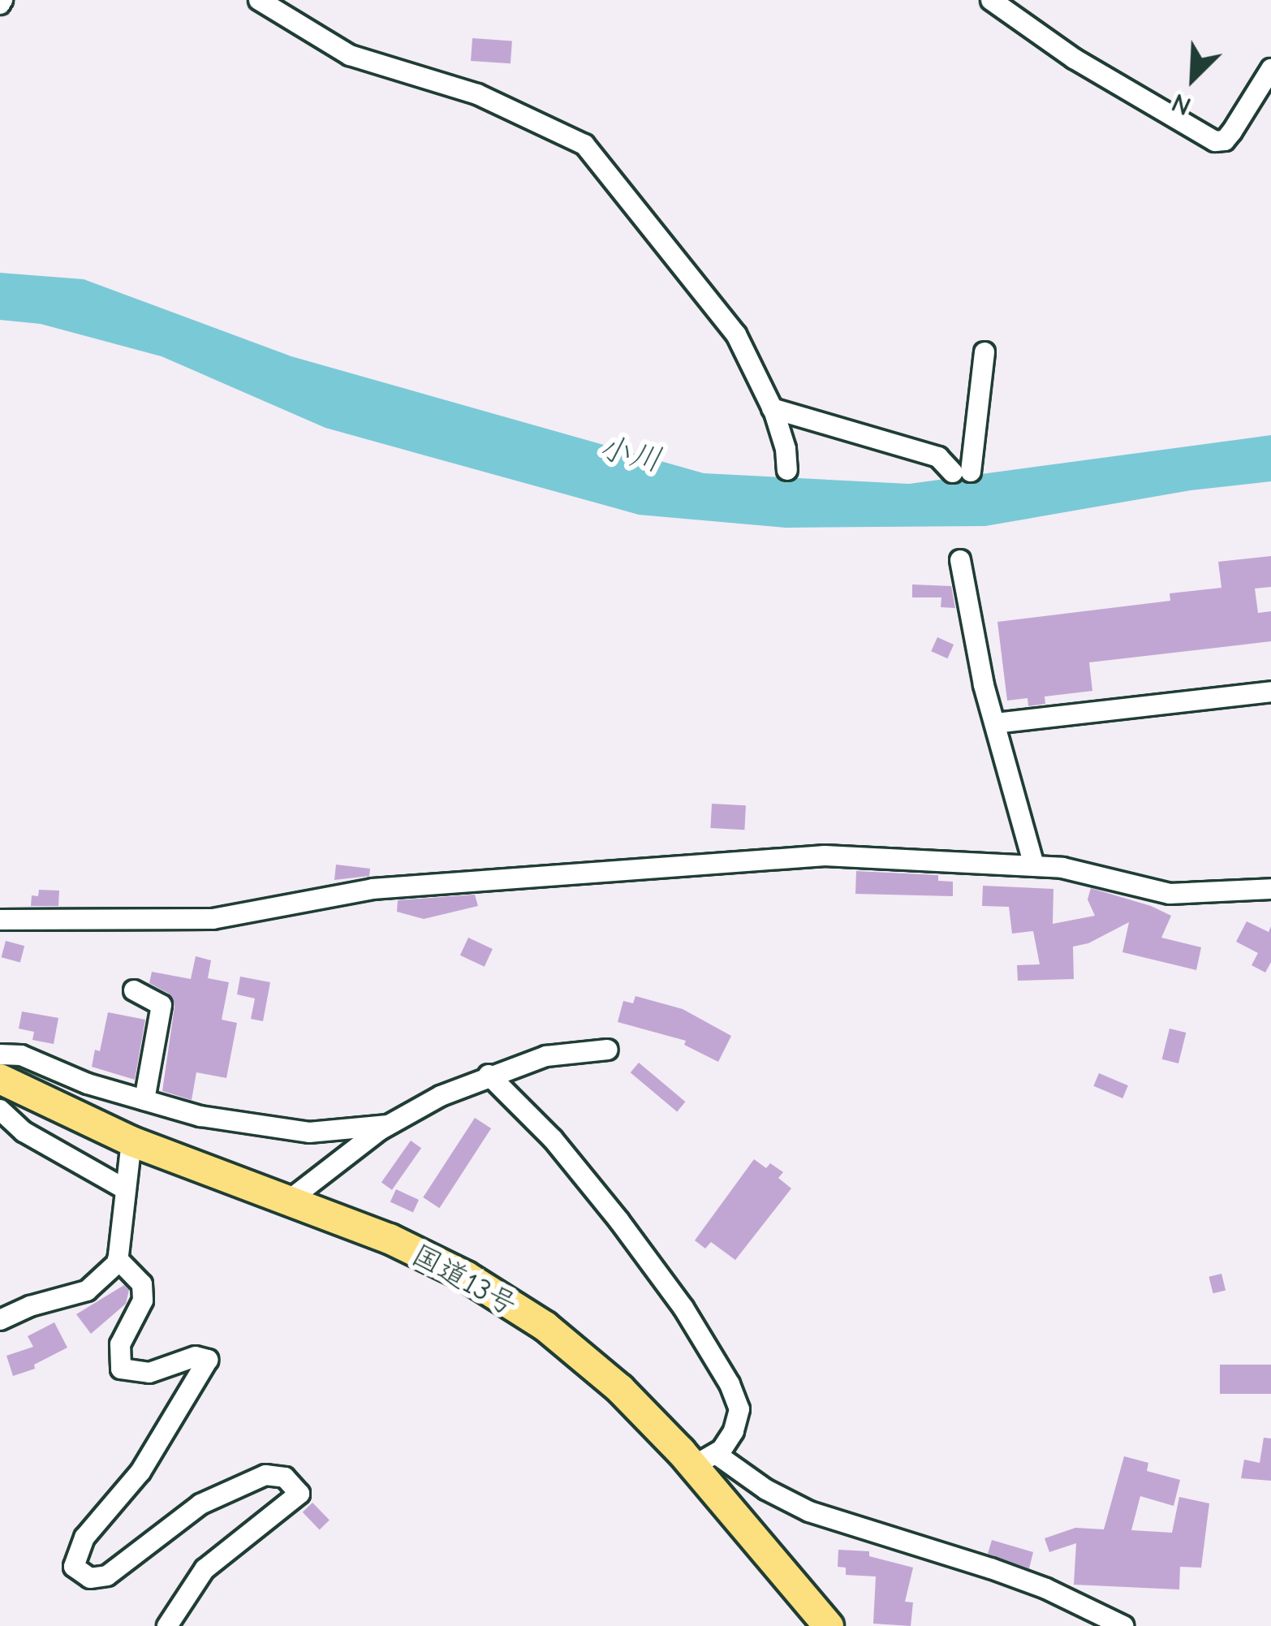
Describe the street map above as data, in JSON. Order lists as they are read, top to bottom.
{
  "streets": {
    "highway": ["国道13号"]
  },
  "water": ["小川"],
  "north": "bottom left"
}
